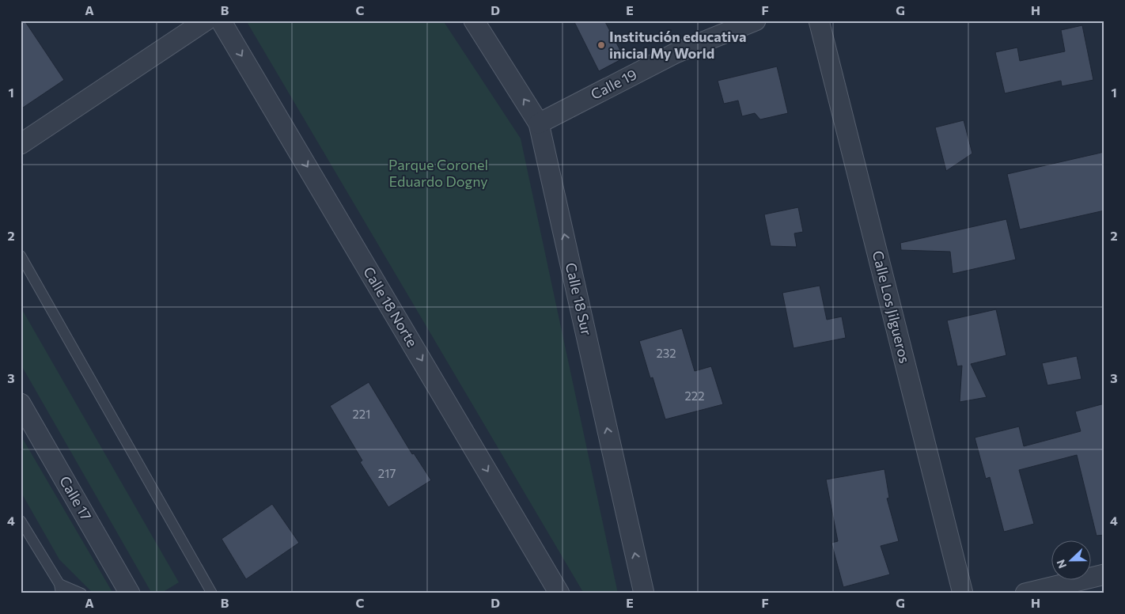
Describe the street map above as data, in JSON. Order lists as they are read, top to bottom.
{
  "streets": {
    "street": [
      "Calle 19",
      "Calle 18 Sur",
      "Calle 18 Norte",
      "Calle Los Jilgueros",
      "Calle 17"
    ]
  },
  "crossings": [
    ["Calle 19", "Calle 18 Sur"]
  ],
  "one_way": ["Calle 18 Sur", "Calle 18 Norte"],
  "parks": ["Parque Coronel Eduardo Dogny"],
  "places": ["Institución educativa inicial My World"],
  "house_numbers": [
    "232",
    "222",
    "221",
    "217"
  ],
  "north": "left",
  "grid": {
    "columns": [
      "A",
      "B",
      "C",
      "D",
      "E",
      "F",
      "G",
      "H"
    ],
    "rows": [
      "1",
      "2",
      "3",
      "4"
    ]
  }
}
